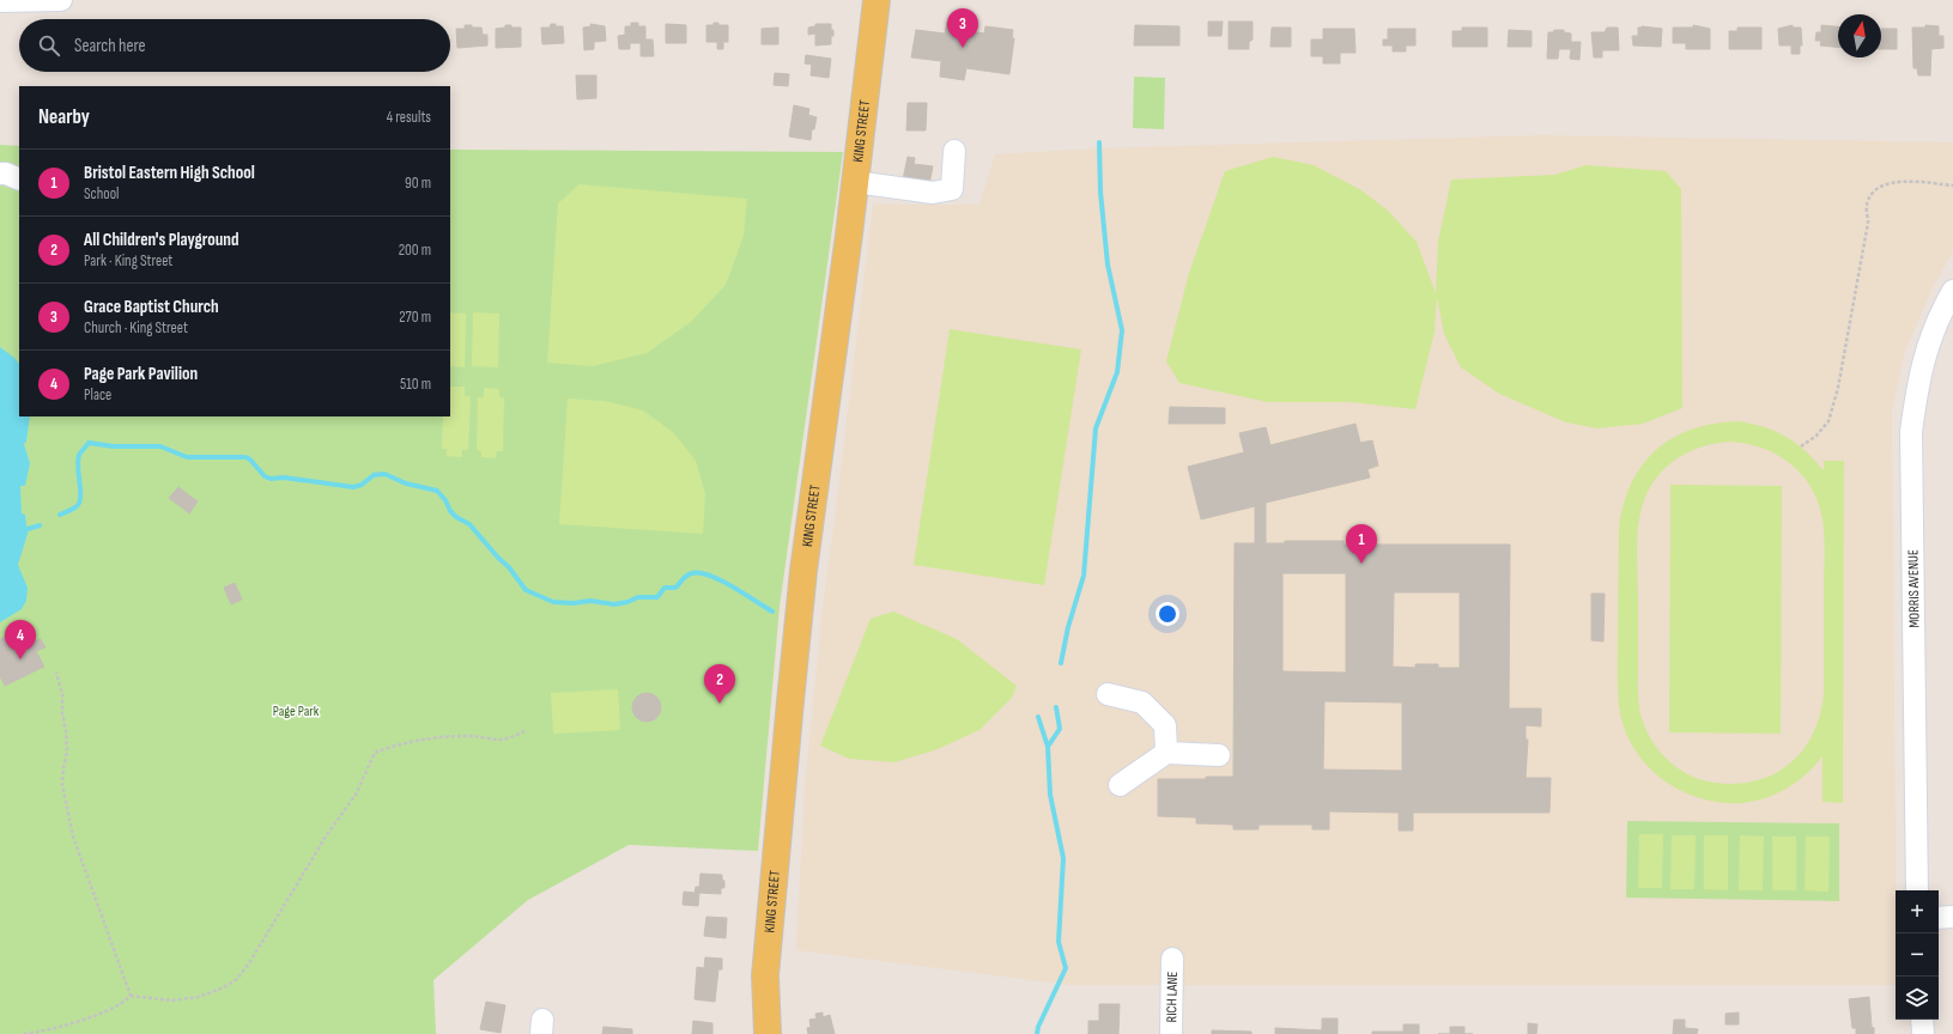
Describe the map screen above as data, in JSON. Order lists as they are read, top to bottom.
{
  "streets": {
    "main road": ["KING STREET"],
    "street": ["MORRIS AVENUE", "RICH LANE"]
  },
  "parks": ["Page Park"],
  "north": "top",
  "page": {
    "pins": [
      "3",
      "1",
      "4",
      "2"
    ],
    "search": "Search here",
    "heading": ["Nearby", "4 results"],
    "list": [
      {
        "mark": "1",
        "name": "Bristol Eastern High School",
        "note": "School",
        "value": "90 m"
      },
      {
        "mark": "2",
        "name": "All Children's Playground",
        "note": "Park · King Street",
        "value": "200 m"
      },
      {
        "mark": "3",
        "name": "Grace Baptist Church",
        "note": "Church · King Street",
        "value": "270 m"
      },
      {
        "mark": "4",
        "name": "Page Park Pavilion",
        "note": "Place",
        "value": "510 m"
      }
    ],
    "map_buttons": ["+", "−"]
  }
}
